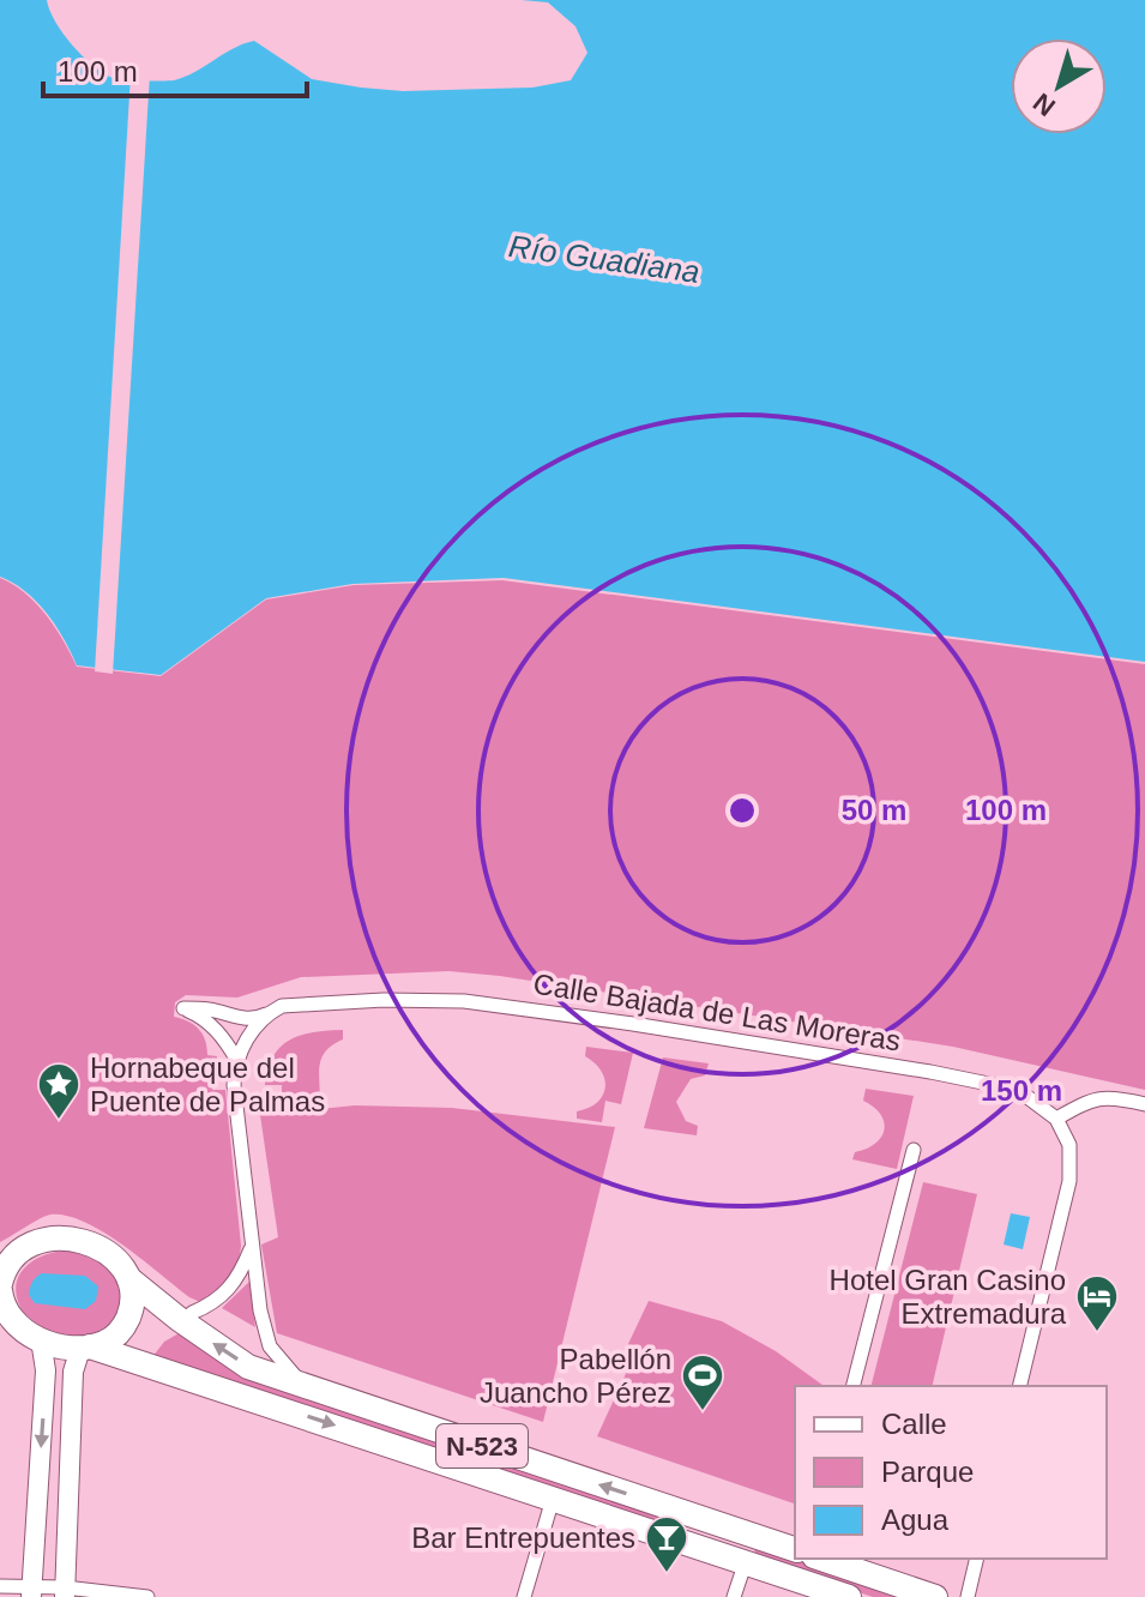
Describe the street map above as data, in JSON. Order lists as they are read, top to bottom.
{
  "streets": {
    "highway": ["N-523"],
    "street": ["Calle Bajada de Las Moreras"]
  },
  "water": ["Río Guadiana"],
  "places": {
    "place": ["Hornabeque del Puente de Palmas"],
    "hotel": ["Hotel Gran Casino Extremadura"],
    "sports": ["Pabellón Juancho Pérez"],
    "bar": ["Bar Entrepuentes"]
  },
  "legend": ["Calle", "Parque", "Agua"],
  "scale_bar": "100 m",
  "north": "bottom left",
  "rings": ["50 m", "100 m", "150 m"]
}
